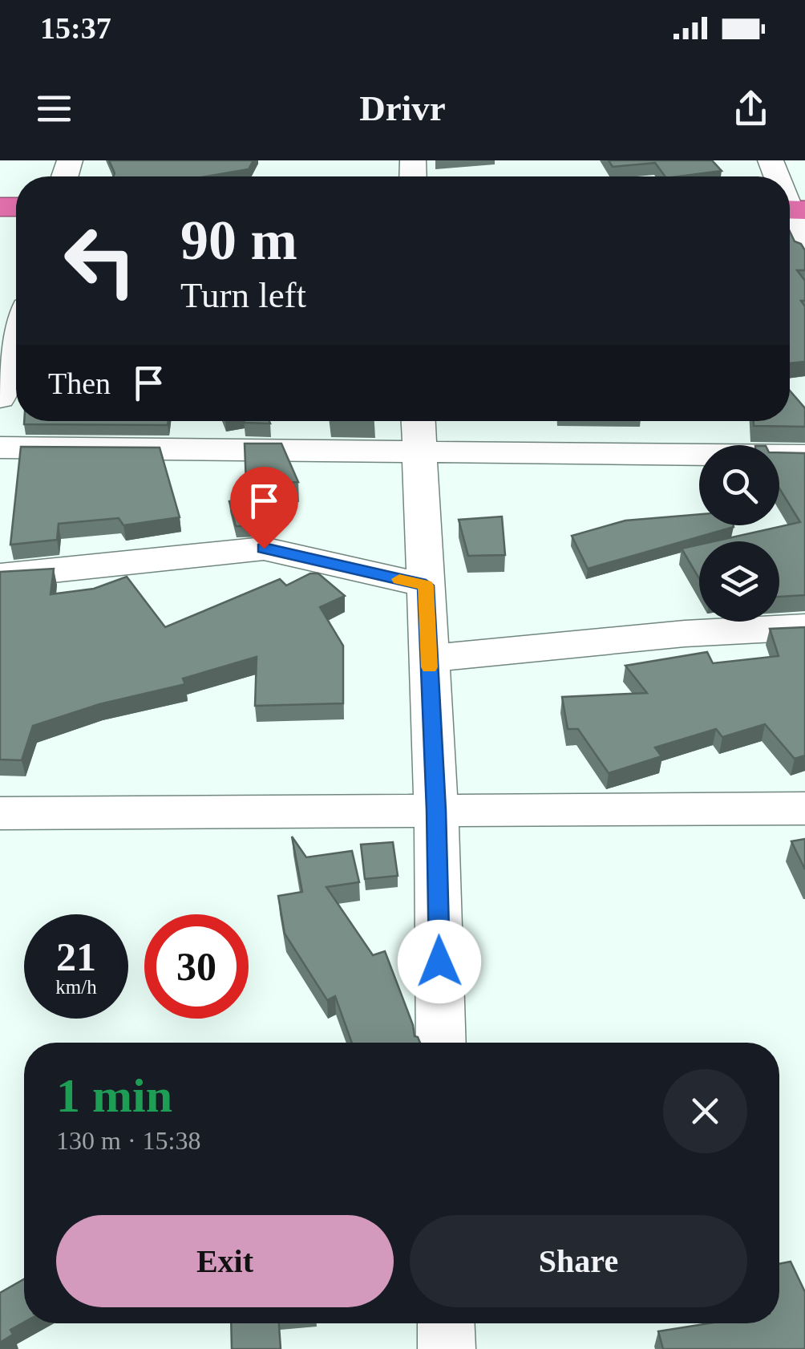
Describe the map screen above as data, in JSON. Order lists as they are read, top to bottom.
{
  "page": {
    "status": "15:37",
    "header": "Drivr",
    "turn": ["90 m", "Turn left"],
    "then": "Then",
    "speed": "21 km/h",
    "limit": "30",
    "heading": ["1 min", "130 m · 15:38"],
    "buttons": ["Exit", "Share"]
  }
}
